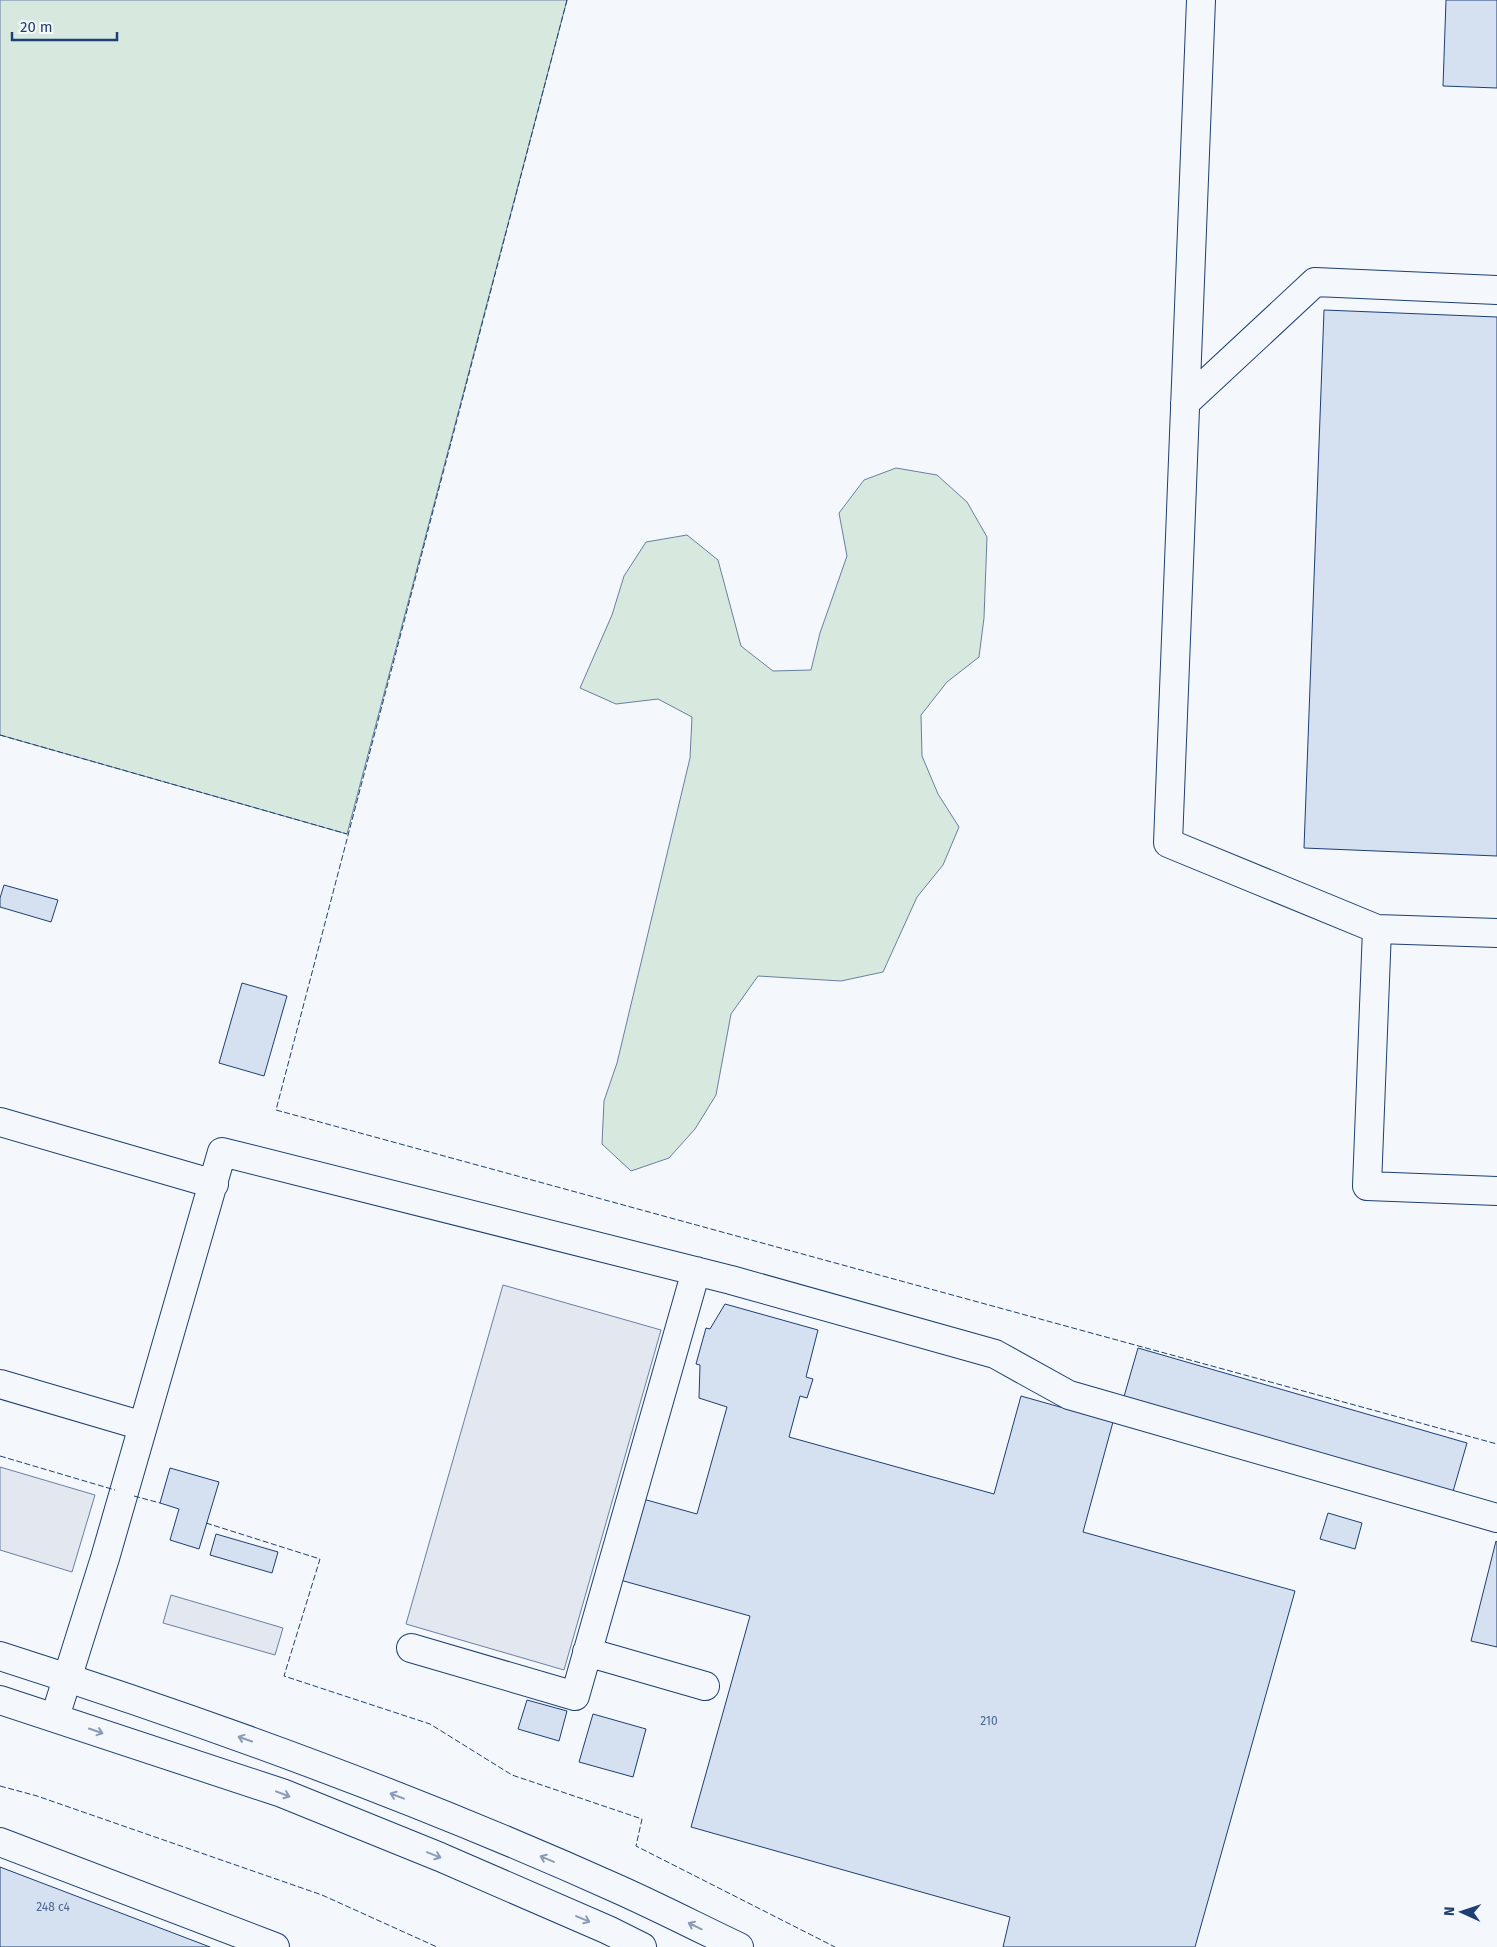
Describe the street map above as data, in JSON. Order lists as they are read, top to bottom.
{
  "house_numbers": ["210", "248 с4"],
  "scale_bar": "20 m",
  "north": "left"
}
